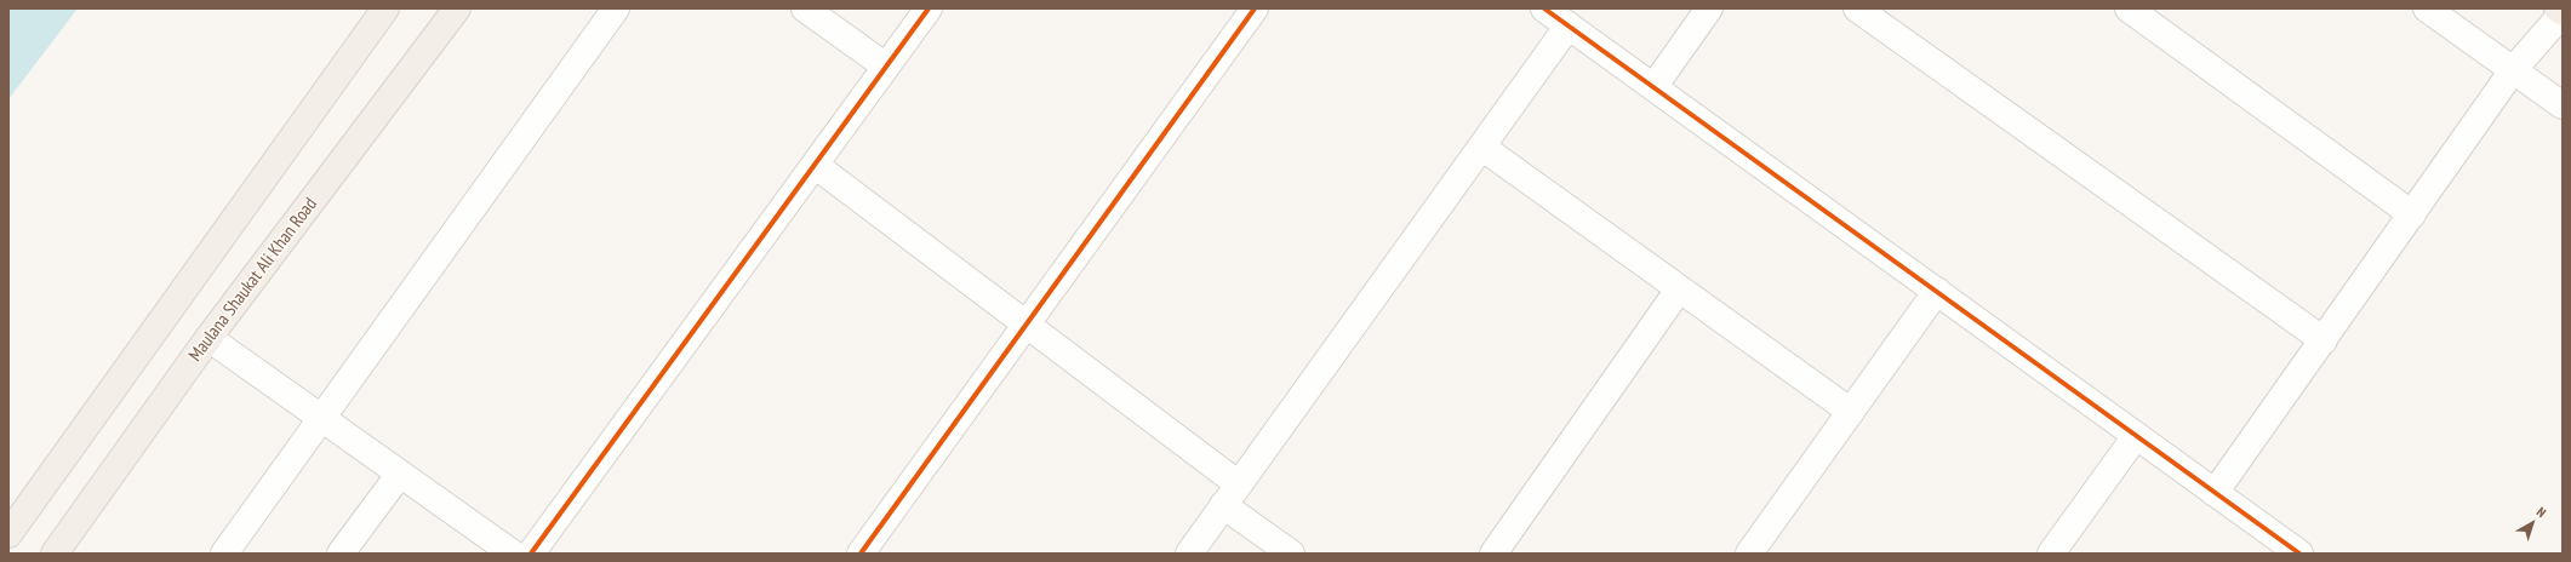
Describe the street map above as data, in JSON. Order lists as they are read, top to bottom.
{
  "streets": {
    "main road": ["Maulana Shaukat Ali Khan Road"]
  },
  "north": "top right"
}
